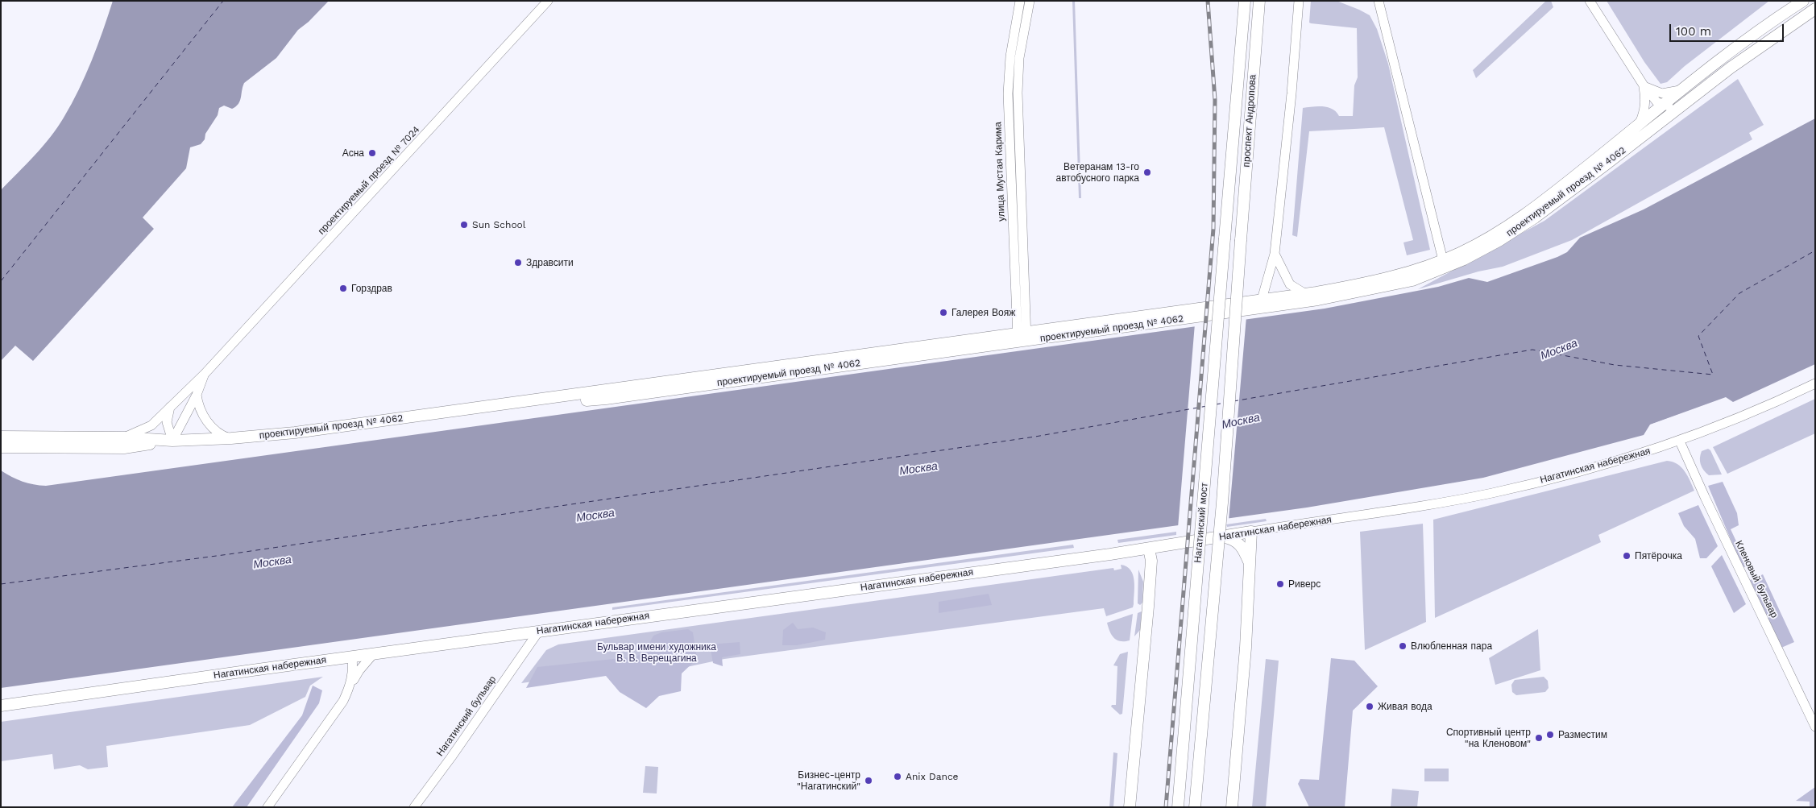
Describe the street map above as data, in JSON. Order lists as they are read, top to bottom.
{
  "streets": {
    "main road": [
      "проспект Андропова",
      "проектируемый проезд № 4062",
      "Нагатинская набережная",
      "Нагатинский мост"
    ],
    "street": [
      "улица Мустая Карима",
      "проектируемый проезд № 7024",
      "Кленовый бульвар",
      "Нагатинский бульвар"
    ]
  },
  "crossings": [
    ["проспект Андропова", "Нагатинский мост"],
    ["улица Мустая Карима", "проектируемый проезд № 4062"],
    ["проектируемый проезд № 7024", "проектируемый проезд № 4062"],
    ["Нагатинская набережная", "Кленовый бульвар"],
    ["Нагатинская набережная", "Нагатинский бульвар"]
  ],
  "water": ["Москва"],
  "parks": ["Бульвар имени художника В. В. Верещагина"],
  "places": [
    "Асна",
    "Ветеранам 13-го автобусного парка",
    "Sun School",
    "Здравсити",
    "Горздрав",
    "Галерея Вояж",
    "Пятёрочка",
    "Риверс",
    "Влюбленная пара",
    "Живая вода",
    "Разместим",
    "Спортивный центр \"на Кленовом\"",
    "Anix Dance",
    "Бизнес-центр \"Нагатинский\""
  ],
  "scale_bar": "100 m"
}
